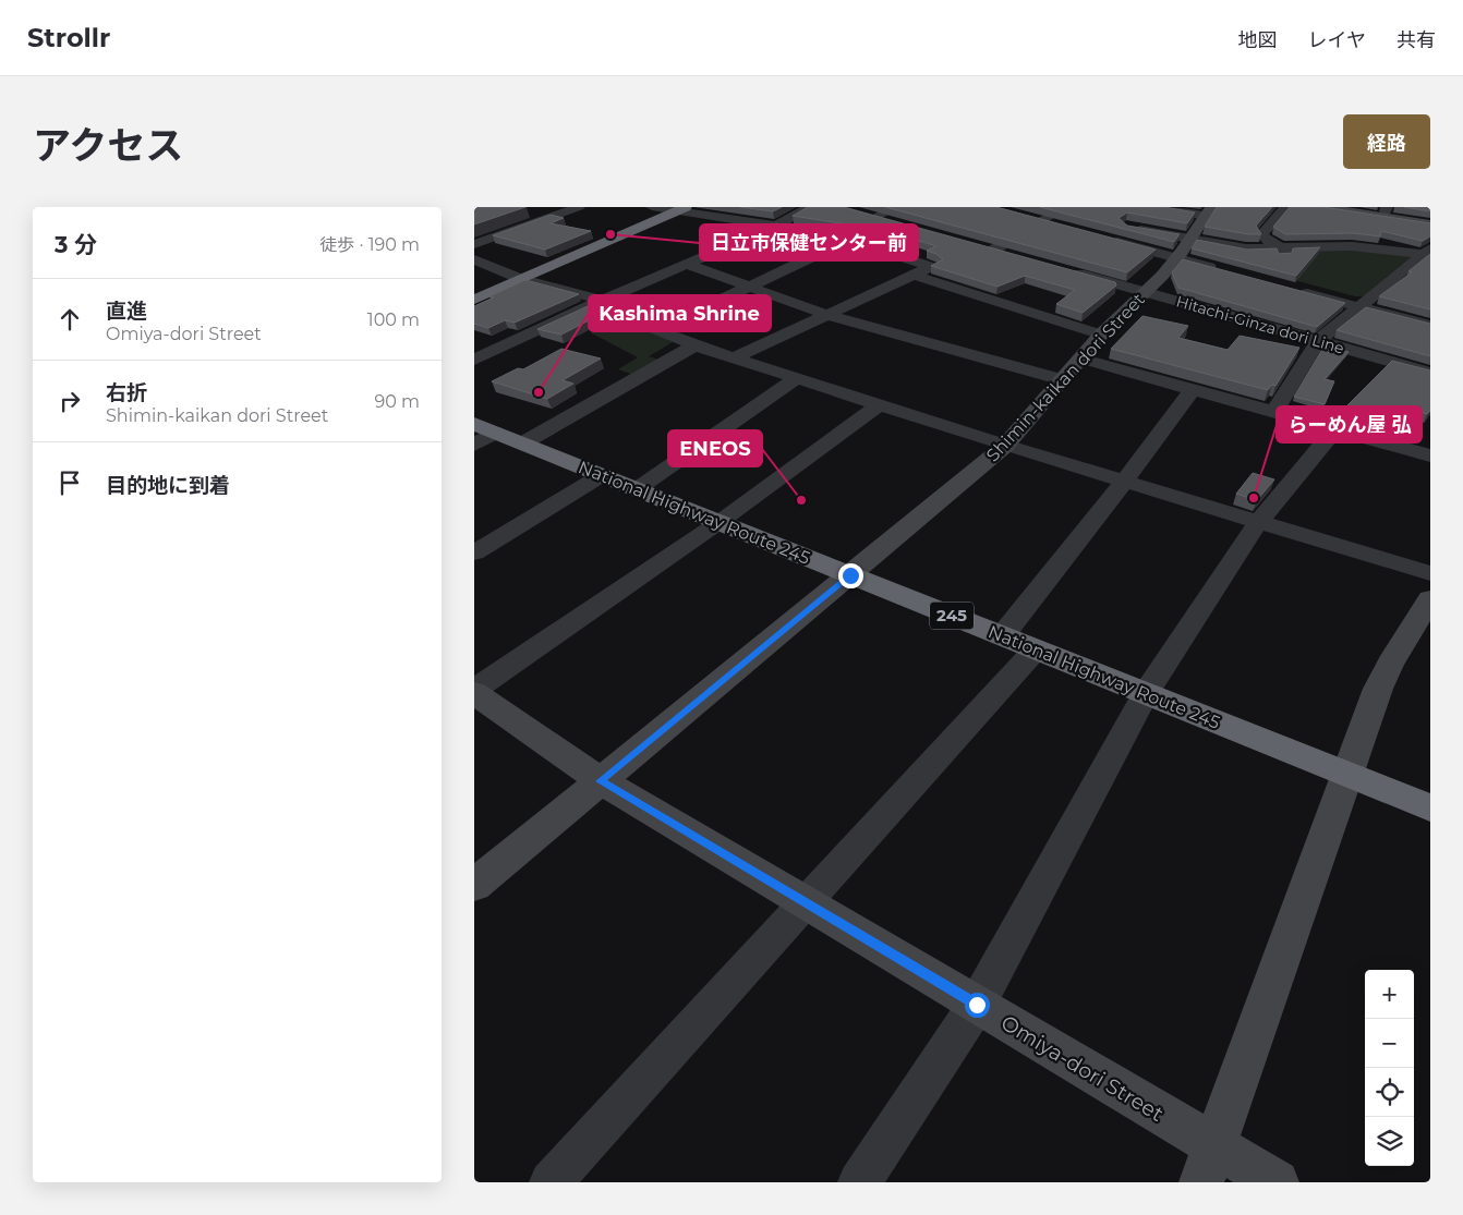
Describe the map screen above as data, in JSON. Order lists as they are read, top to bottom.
{
  "streets": {
    "highway": ["National Highway Route 245", "245"],
    "street": ["Hitachi-Ginza dori Line", "Shimin-kaikan dori Street", "Omiya-dori Street"]
  },
  "crossings": [
    ["Hitachi-Ginza dori Line", "Shimin-kaikan dori Street"],
    ["Shimin-kaikan dori Street", "National Highway Route 245"],
    ["Shimin-kaikan dori Street", "Omiya-dori Street"]
  ],
  "places": [
    "日立市保健センター前",
    "Kashima Shrine",
    "らーめん屋 弘",
    "ENEOS"
  ],
  "page": {
    "header": "Strollr",
    "nav": ["地図", "レイヤ", "共有"],
    "title": "アクセス",
    "buttons": "経路",
    "heading": ["3 分", "徒歩 · 190 m"],
    "list": [
      ["直進", "Omiya-dori Street", "100 m"],
      ["右折", "Shimin-kaikan dori Street", "90 m"],
      "目的地に到着"
    ],
    "map_buttons": ["+", "−"]
  }
}
